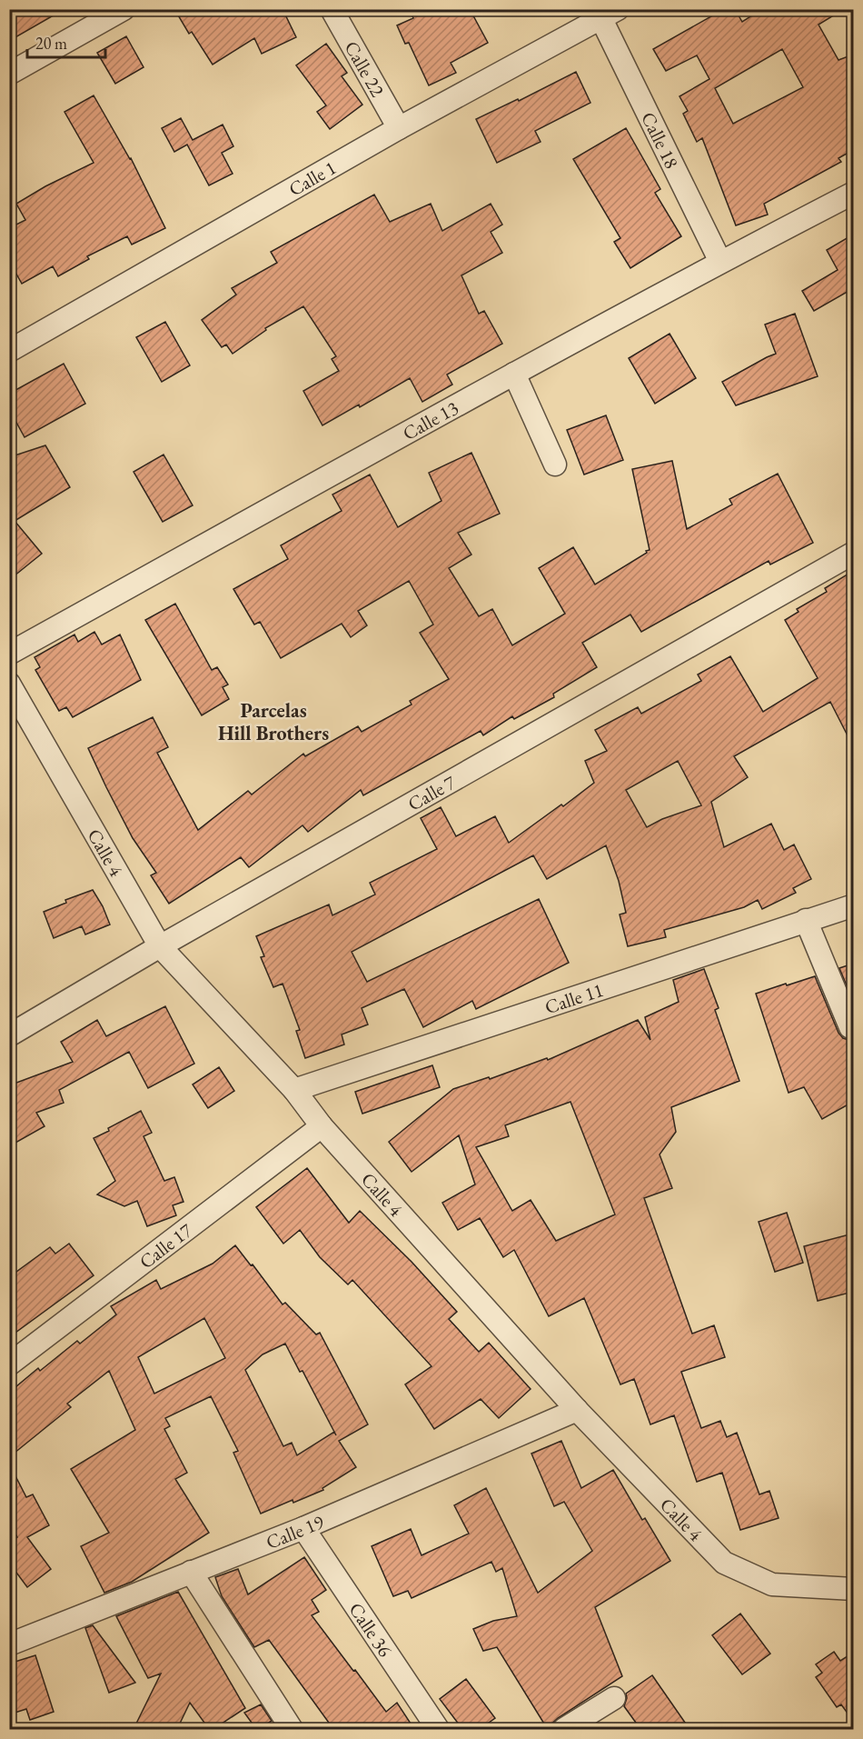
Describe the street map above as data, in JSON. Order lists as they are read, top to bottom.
{
  "streets": {
    "street": [
      "Calle 22",
      "Calle 18",
      "Calle 1",
      "Calle 13",
      "Calle 7",
      "Calle 4",
      "Calle 11",
      "Calle 17",
      "Calle 19",
      "Calle 36"
    ]
  },
  "crossings": [
    ["Calle 22", "Calle 1"],
    ["Calle 18", "Calle 1"],
    ["Calle 18", "Calle 13"],
    ["Calle 7", "Calle 4"],
    ["Calle 4", "Calle 11"],
    ["Calle 4", "Calle 17"],
    ["Calle 4", "Calle 19"],
    ["Calle 19", "Calle 36"]
  ],
  "districts": ["Parcelas Hill Brothers"],
  "scale_bar": "20 m"
}
